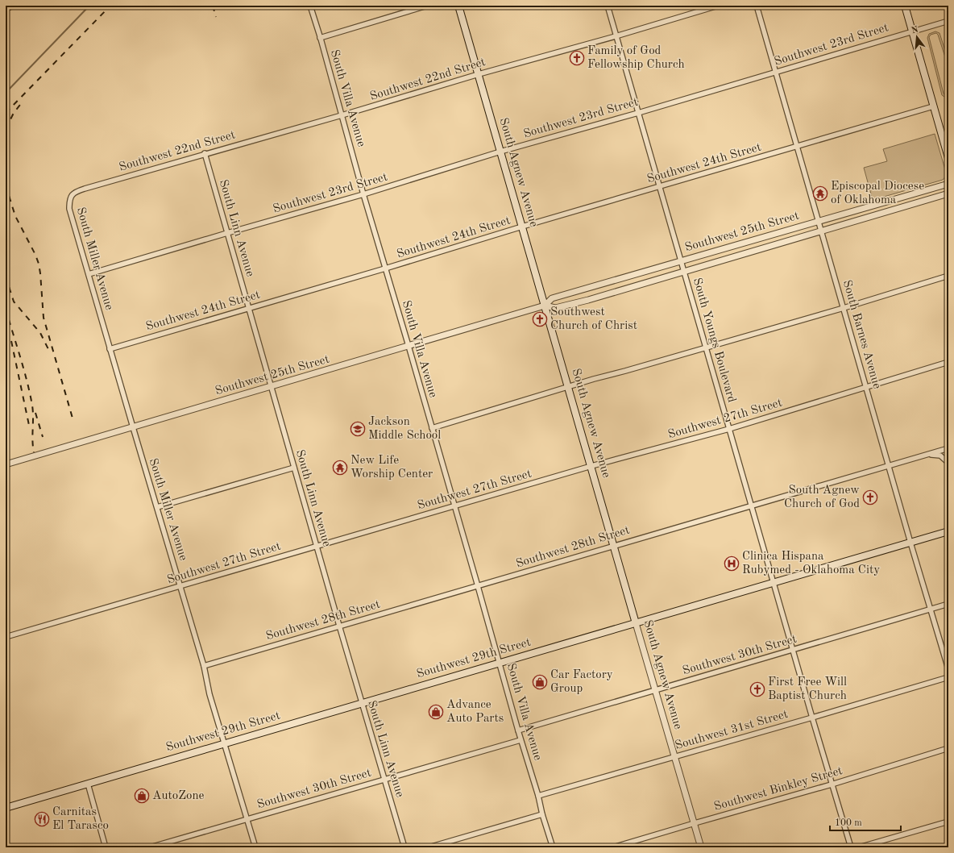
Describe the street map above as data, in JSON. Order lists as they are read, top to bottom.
{
  "streets": {
    "main road": ["South Agnew Avenue", "Southwest 29th Street"],
    "street": [
      "Southwest 23rd Street",
      "Southwest 22nd Street",
      "South Villa Avenue",
      "Southwest 24th Street",
      "South Linn Avenue",
      "Southwest 25th Street",
      "South Miller Avenue",
      "South Barnes Avenue",
      "South Youngs Boulevard",
      "Southwest 27th Street",
      "Southwest 28th Street",
      "Southwest 30th Street",
      "Southwest 31st Street",
      "Southwest Binkley Street"
    ]
  },
  "crossings": [
    ["Southwest 23rd Street", "South Villa Avenue"],
    ["Southwest 23rd Street", "South Agnew Avenue"],
    ["Southwest 23rd Street", "South Linn Avenue"],
    ["Southwest 23rd Street", "South Miller Avenue"],
    ["Southwest 23rd Street", "South Barnes Avenue"],
    ["Southwest 23rd Street", "South Youngs Boulevard"],
    ["Southwest 22nd Street", "South Villa Avenue"],
    ["Southwest 22nd Street", "South Agnew Avenue"],
    ["Southwest 22nd Street", "South Linn Avenue"],
    ["Southwest 22nd Street", "South Miller Avenue"],
    ["Southwest 22nd Street", "South Youngs Boulevard"],
    ["South Villa Avenue", "Southwest 24th Street"],
    ["South Villa Avenue", "Southwest 25th Street"],
    ["South Villa Avenue", "Southwest 27th Street"],
    ["South Villa Avenue", "Southwest 28th Street"],
    ["South Villa Avenue", "Southwest 30th Street"],
    ["South Villa Avenue", "Southwest 29th Street"],
    ["South Villa Avenue", "Southwest 31st Street"],
    ["Southwest 24th Street", "South Agnew Avenue"],
    ["Southwest 24th Street", "South Linn Avenue"],
    ["Southwest 24th Street", "South Miller Avenue"],
    ["Southwest 24th Street", "South Barnes Avenue"],
    ["Southwest 24th Street", "South Youngs Boulevard"],
    ["South Agnew Avenue", "Southwest 25th Street"],
    ["South Agnew Avenue", "Southwest 27th Street"],
    ["South Agnew Avenue", "Southwest 28th Street"],
    ["South Agnew Avenue", "Southwest 30th Street"],
    ["South Agnew Avenue", "Southwest 29th Street"],
    ["South Agnew Avenue", "Southwest 31st Street"],
    ["South Agnew Avenue", "Southwest Binkley Street"],
    ["South Linn Avenue", "Southwest 25th Street"],
    ["South Linn Avenue", "Southwest 27th Street"],
    ["South Linn Avenue", "Southwest 28th Street"],
    ["South Linn Avenue", "Southwest 30th Street"],
    ["South Linn Avenue", "Southwest 29th Street"],
    ["Southwest 25th Street", "South Miller Avenue"],
    ["Southwest 25th Street", "South Barnes Avenue"],
    ["Southwest 25th Street", "South Youngs Boulevard"],
    ["South Miller Avenue", "Southwest 27th Street"],
    ["South Miller Avenue", "Southwest 28th Street"],
    ["South Miller Avenue", "Southwest 30th Street"],
    ["South Miller Avenue", "Southwest 29th Street"],
    ["South Barnes Avenue", "Southwest 27th Street"],
    ["South Barnes Avenue", "Southwest 28th Street"],
    ["South Barnes Avenue", "Southwest 30th Street"],
    ["South Barnes Avenue", "Southwest 29th Street"],
    ["South Youngs Boulevard", "Southwest 27th Street"],
    ["South Youngs Boulevard", "Southwest 28th Street"],
    ["South Youngs Boulevard", "Southwest 30th Street"],
    ["South Youngs Boulevard", "Southwest 29th Street"],
    ["South Youngs Boulevard", "Southwest 31st Street"],
    ["South Youngs Boulevard", "Southwest Binkley Street"]
  ],
  "places": {
    "church": [
      "Family of God Fellowship Church",
      "Southwest Church of Christ",
      "South Agnew Church of God",
      "First Free Will Baptist Church"
    ],
    "temple": ["Episcopal Diocese of Oklahoma", "New Life Worship Center"],
    "school or university": ["Jackson Middle School"],
    "hospital": ["Clinica Hispana Rubymed - Oklahoma City"],
    "shop": ["Car Factory Group", "Advance Auto Parts", "AutoZone"],
    "restaurant": ["Carnitas El Tarasco"]
  },
  "scale_bar": "100 m",
  "north": "top"
}
